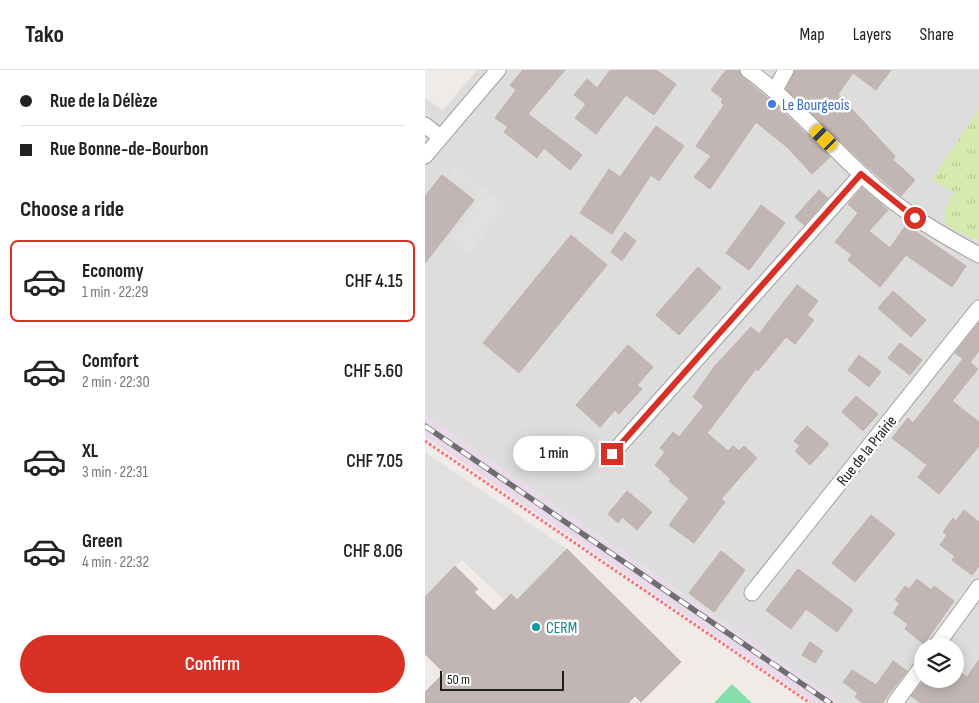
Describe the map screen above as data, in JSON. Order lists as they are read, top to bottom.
{
  "streets": {
    "street": ["Rue de la Prairie"]
  },
  "places": ["Le Bourgeois", "CERM"],
  "scale_bar": "50 m",
  "page": {
    "header": "Tako",
    "nav": ["Map", "Layers", "Share"],
    "banner": ["Rue de la Délèze", "Rue Bonne-de-Bourbon"],
    "heading": "Choose a ride",
    "list": [
      {
        "name": "Economy",
        "note": "1 min · 22:29",
        "value": "CHF 4.15"
      },
      {
        "name": "Comfort",
        "note": "2 min · 22:30",
        "value": "CHF 5.60"
      },
      {
        "name": "XL",
        "note": "3 min · 22:31",
        "value": "CHF 7.05"
      },
      {
        "name": "Green",
        "note": "4 min · 22:32",
        "value": "CHF 8.06"
      }
    ],
    "bubble": "1 min",
    "buttons": "Confirm",
    "scale": "50 m"
  }
}
